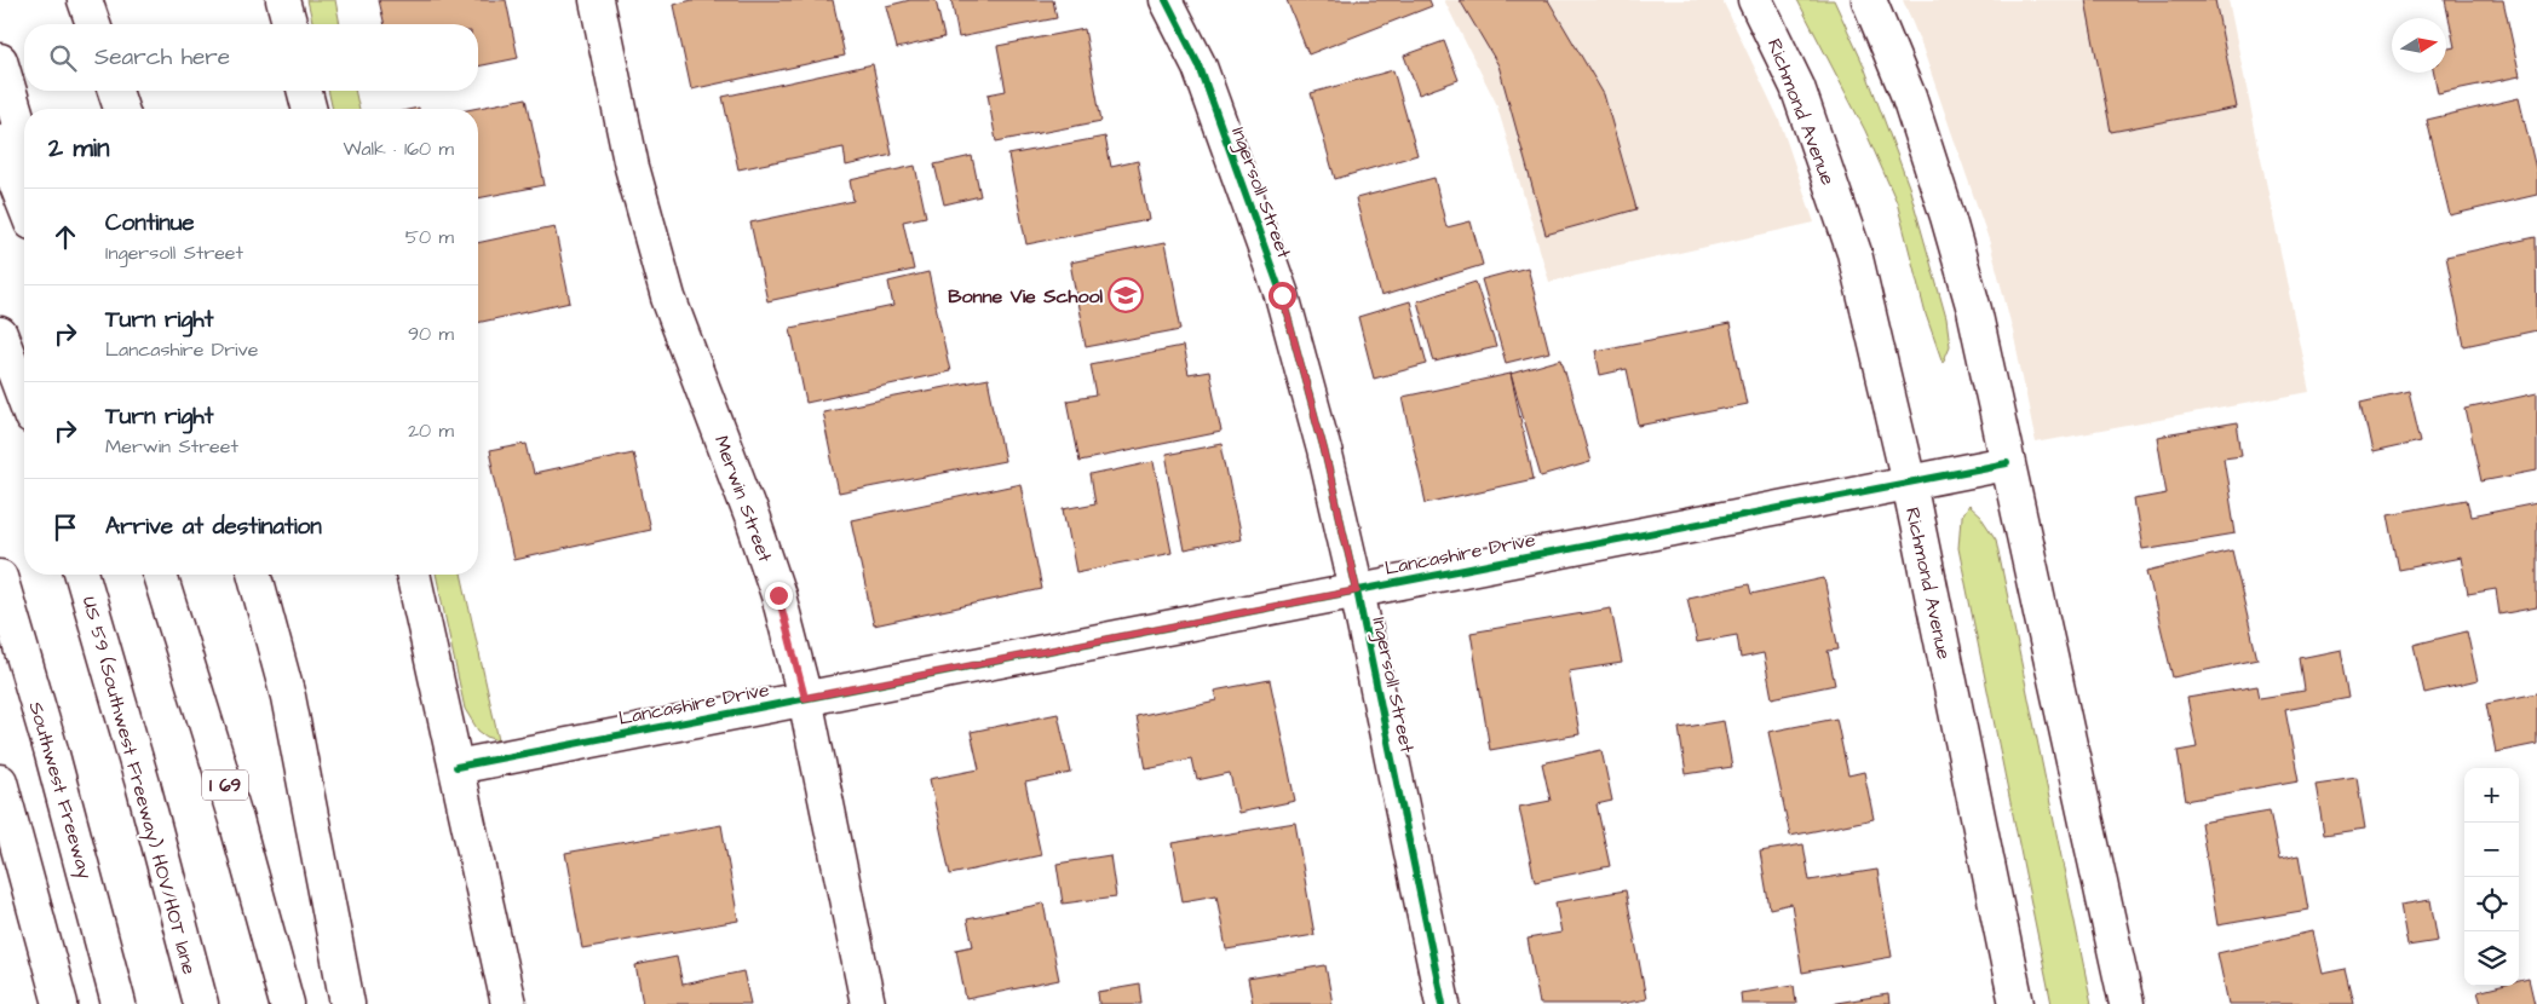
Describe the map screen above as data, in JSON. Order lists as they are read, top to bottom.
{
  "streets": {
    "main road": [
      "Richmond Avenue",
      "Ingersoll Street",
      "Merwin Street",
      "Lancashire Drive",
      "US 59 (Southwest Freeway) HOV/HOT lane",
      "I 69",
      "Southwest Freeway"
    ]
  },
  "crossings": [
    ["Richmond Avenue", "Lancashire Drive"],
    ["Ingersoll Street", "Lancashire Drive"],
    ["Merwin Street", "Lancashire Drive"]
  ],
  "places": {
    "school or university": ["Bonne Vie School"]
  },
  "north": "right",
  "page": {
    "search": "Search here",
    "heading": ["2 min", "Walk · 160 m"],
    "list": [
      ["Continue", "Ingersoll Street", "50 m"],
      ["Turn right", "Lancashire Drive", "90 m"],
      ["Turn right", "Merwin Street", "20 m"],
      "Arrive at destination"
    ],
    "map_buttons": ["+", "−"]
  }
}
